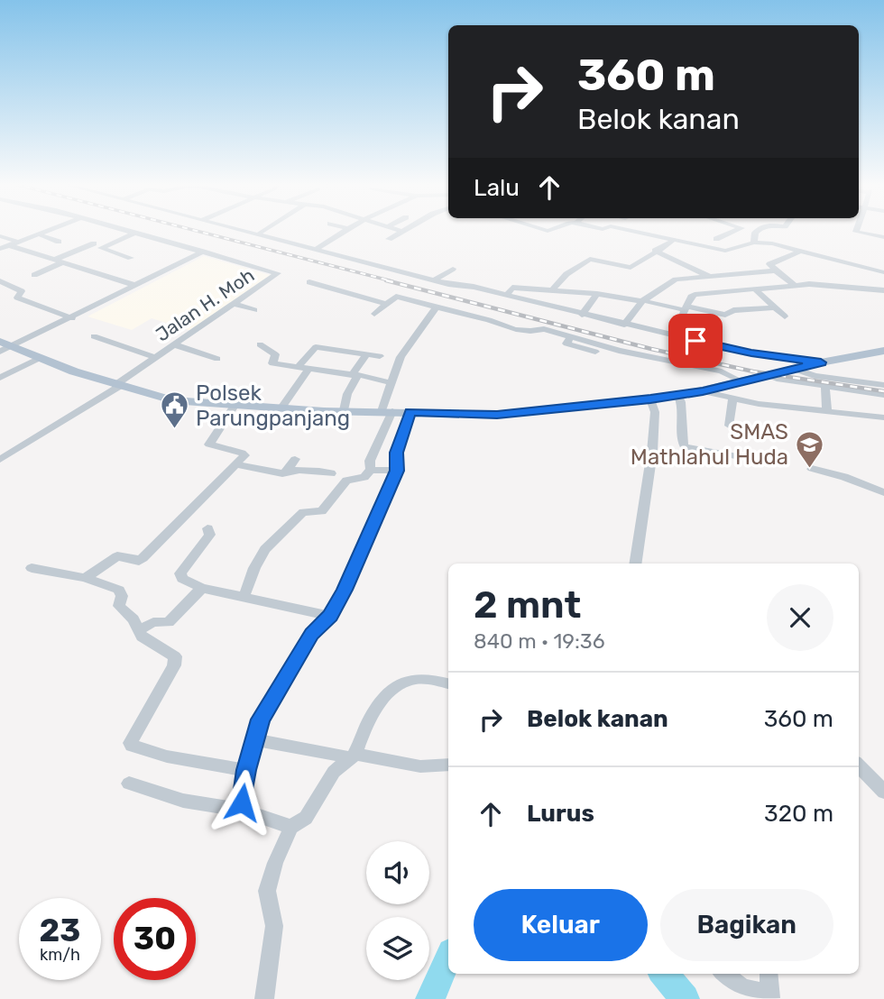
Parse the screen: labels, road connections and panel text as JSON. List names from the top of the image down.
{
  "streets": {
    "street": ["Jalan H. Moh"]
  },
  "places": {
    "public building": ["Polsek Parungpanjang"],
    "school or university": ["SMAS Mathlahul Huda"]
  },
  "page": {
    "turn": ["360 m", "Belok kanan"],
    "then": "Lalu",
    "heading": ["2 mnt", "840 m · 19:36"],
    "list": [
      {
        "name": "Belok kanan",
        "value": "360 m"
      },
      {
        "name": "Lurus",
        "value": "320 m"
      }
    ],
    "buttons": ["Keluar", "Bagikan"],
    "speed": "23 km/h",
    "limit": "30"
  }
}
